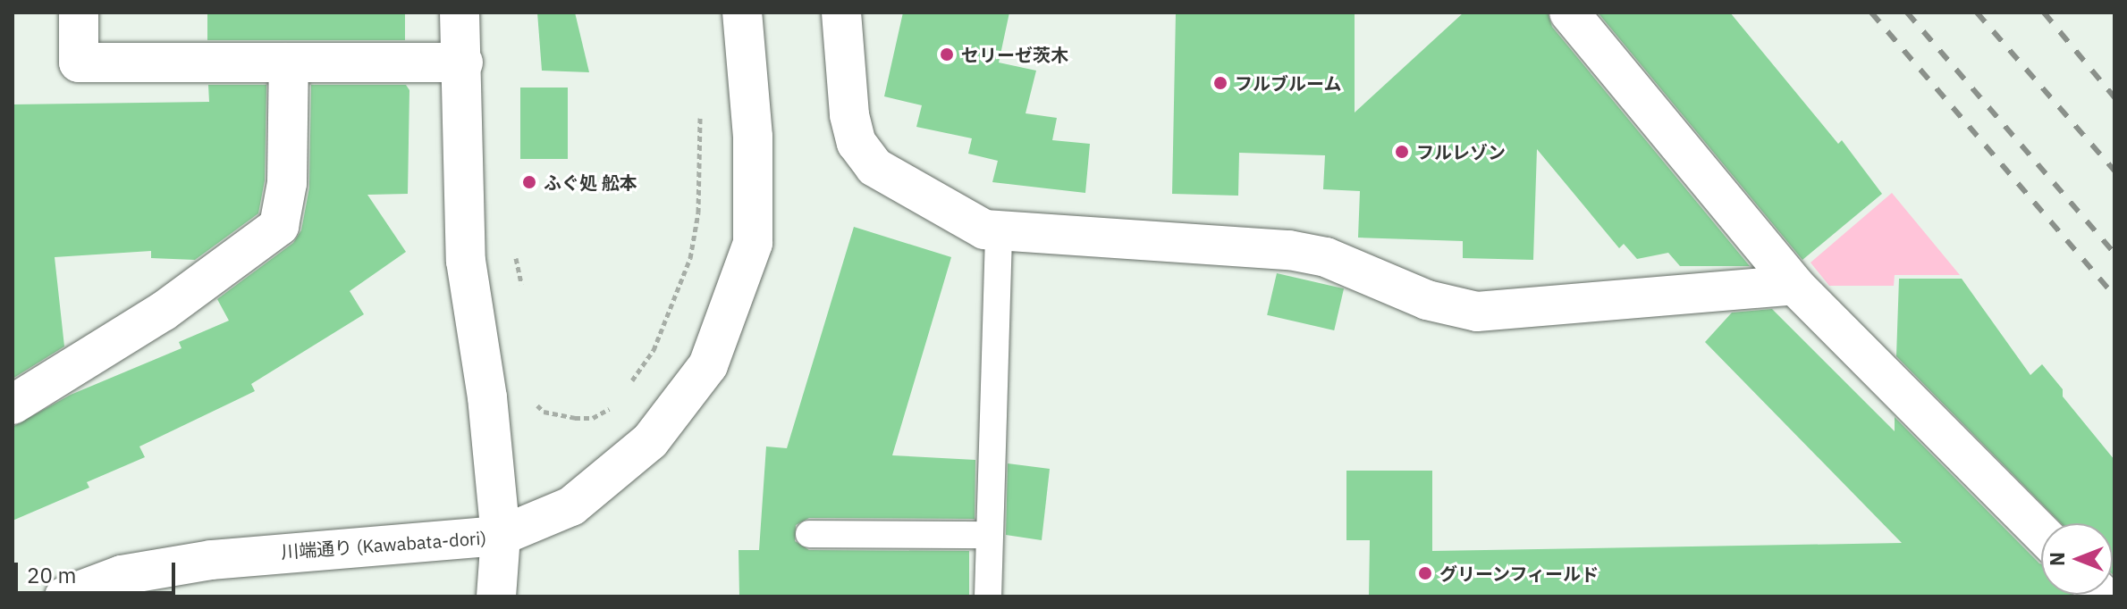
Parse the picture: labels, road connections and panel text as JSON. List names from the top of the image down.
{
  "streets": {
    "street": ["川端通り (Kawabata-dori)"]
  },
  "places": [
    "セリーゼ茨木",
    "フルブルーム",
    "フルレゾン",
    "ふぐ処 舩本",
    "グリーンフィールド"
  ],
  "scale_bar": "20 m",
  "north": "left"
}
